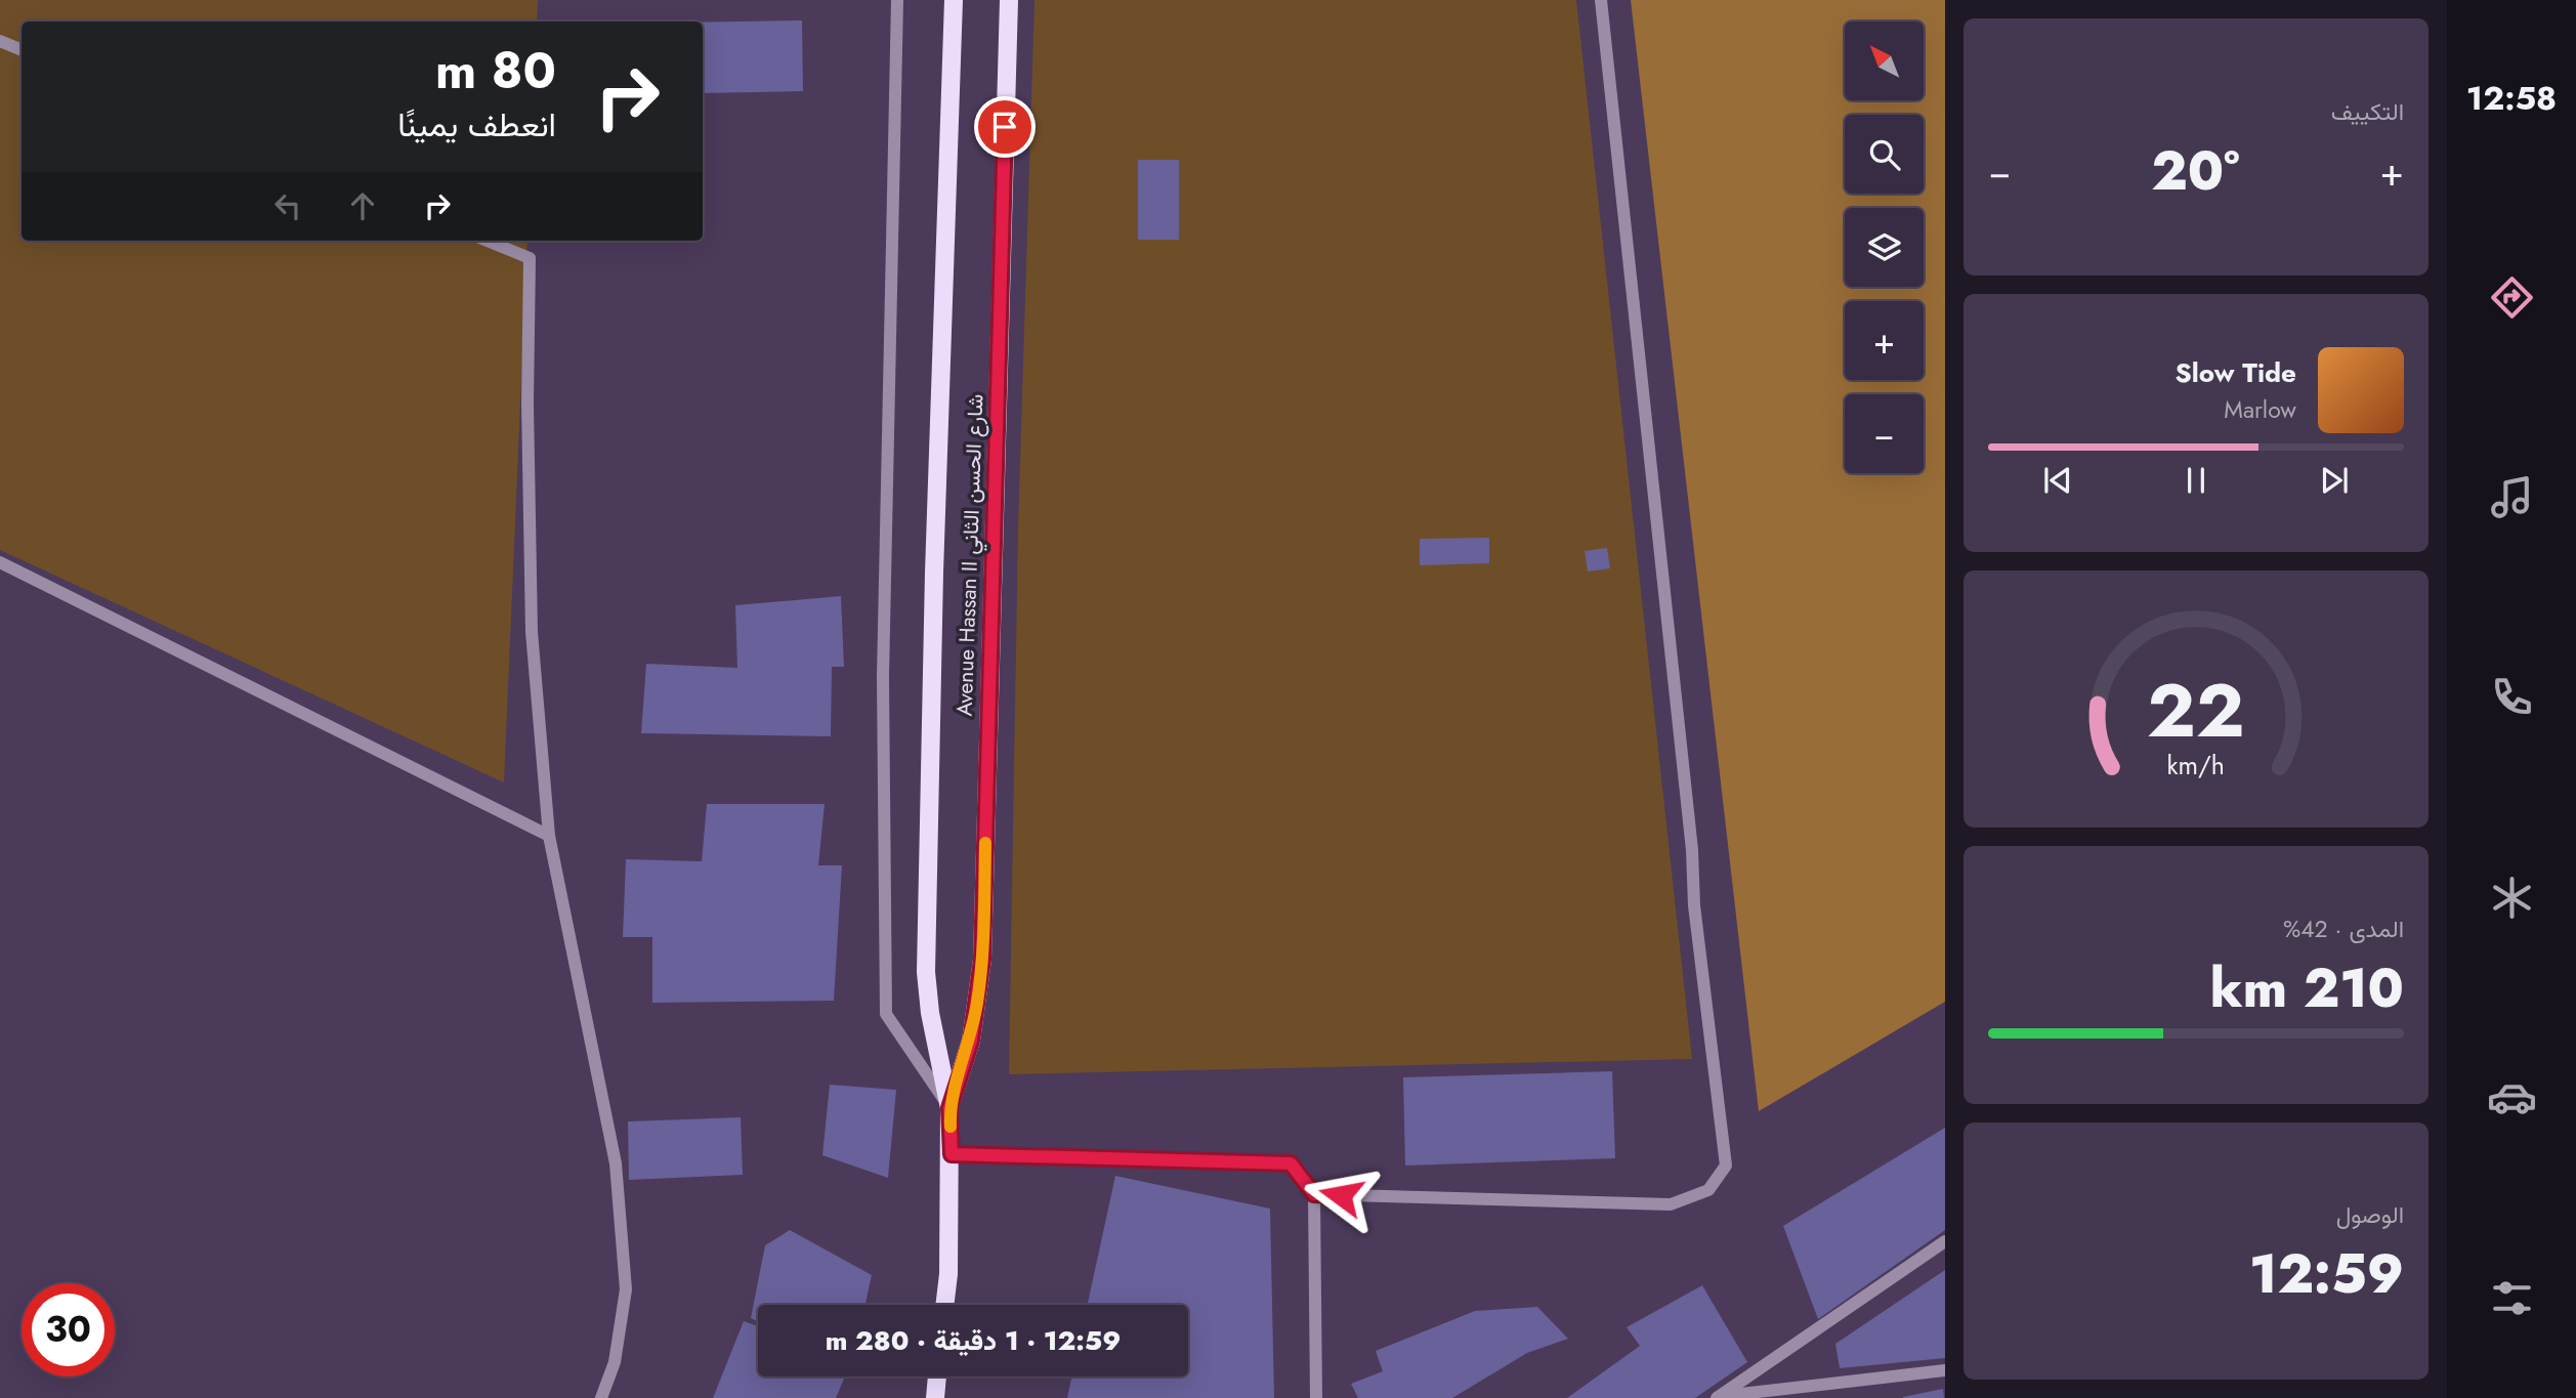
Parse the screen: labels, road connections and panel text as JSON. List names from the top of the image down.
{
  "streets": {
    "main road": ["Avenue Hassan II شارع الحسن الثاني"]
  },
  "north": "top left",
  "page": {
    "tabs": "12:58",
    "tile": [
      "التكييف",
      ["المدى · 42%", "210 km"],
      ["الوصول", "12:59"]
    ],
    "map_buttons": ["+", "−"],
    "turn": ["80 m", "انعطف يمينًا"],
    "heat": ["−", "20°", "+"],
    "song": ["Slow Tide", "Marlow"],
    "limit": "30",
    "trip": "12:59 · 1 دقيقة · 280 m",
    "gauge": ["22", "km/h"]
  }
}
